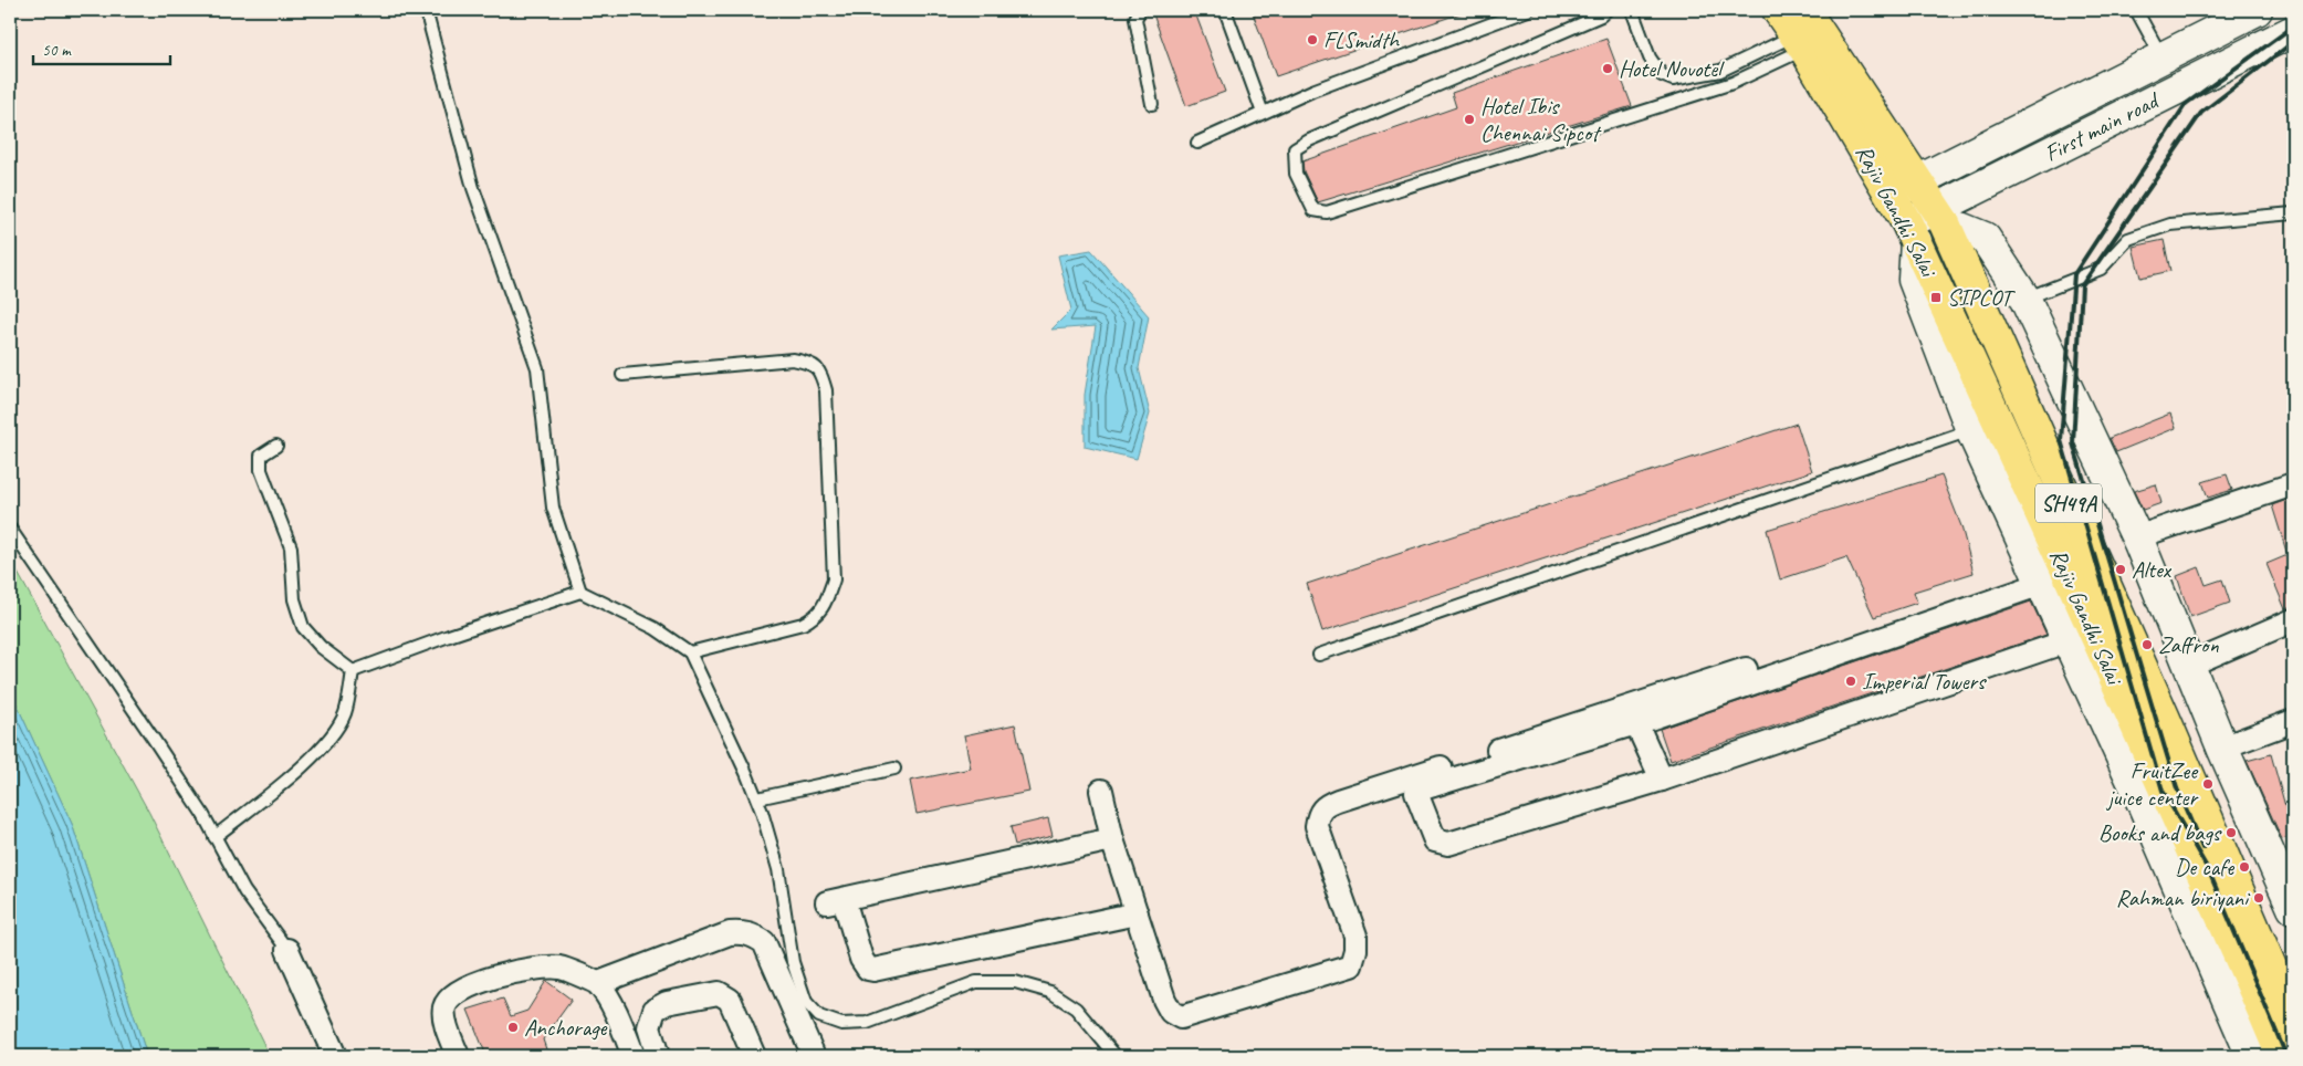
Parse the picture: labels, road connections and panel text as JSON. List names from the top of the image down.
{
  "streets": {
    "main road": ["Rajiv Gandhi Salai", "SH49A"],
    "street": ["First main road"]
  },
  "crossings": [
    ["First main road", "Rajiv Gandhi Salai"]
  ],
  "places": {
    "other": [
      "FLSmidth",
      "Hotel Novotel",
      "Hotel Ibis Chennai Sipcot",
      "Altex",
      "Zaffron",
      "Imperial Towers",
      "FruitZee juice center",
      "Books and bags",
      "De cafe",
      "Rahman biriyani",
      "Anchorage"
    ],
    "transit": ["SIPCOT"]
  },
  "scale_bar": "50 m"
}
